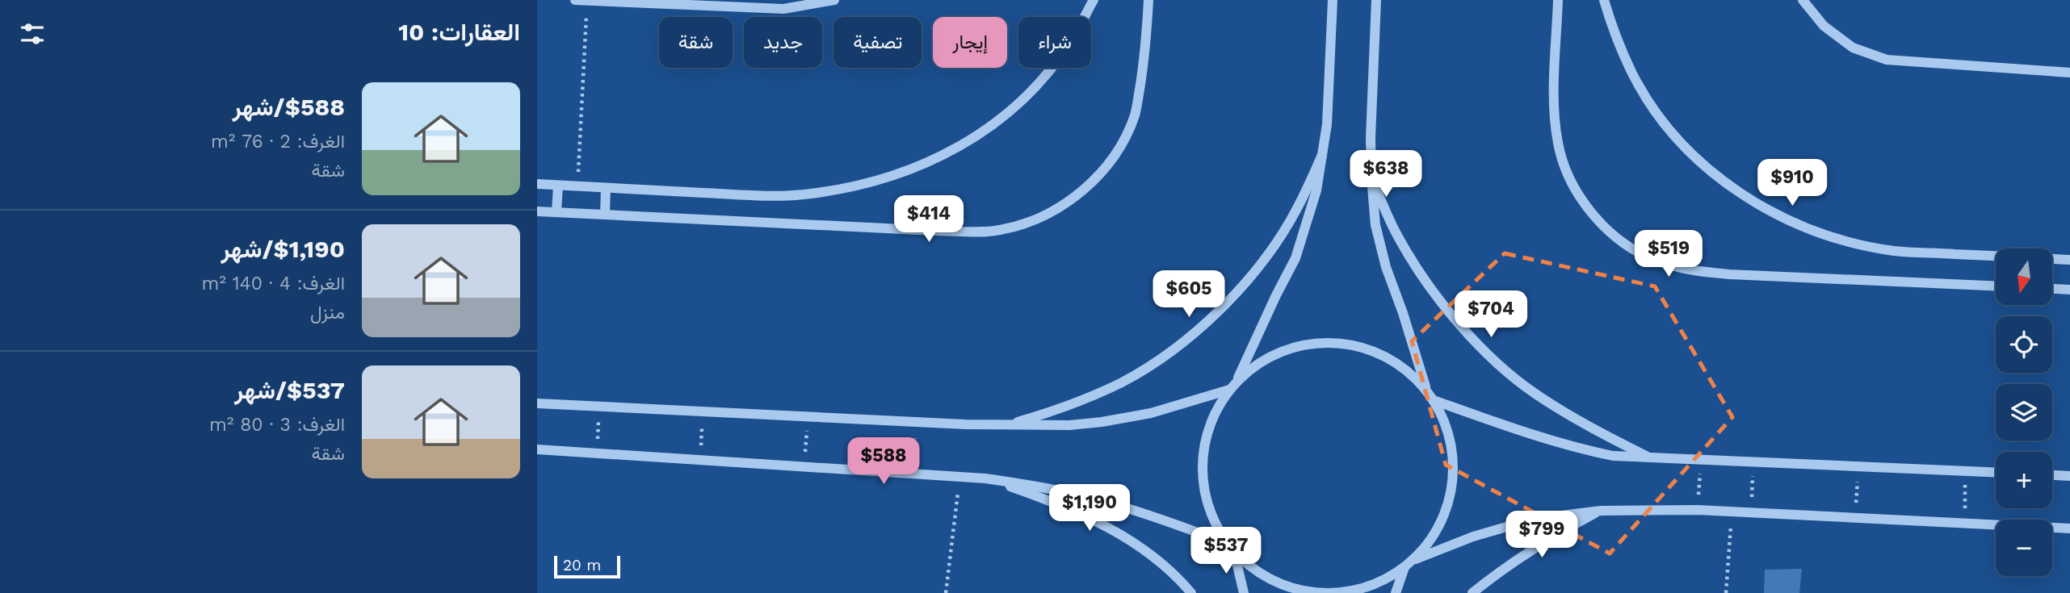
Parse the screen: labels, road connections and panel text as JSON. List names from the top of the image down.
{
  "scale_bar": "20 m",
  "north": "bottom",
  "page": {
    "heading": "العقارات: 10",
    "chip": [
      "شراء",
      "إيجار",
      "تصفية",
      "جديد",
      "شقة"
    ],
    "list": [
      {
        "name": "$588/شهر",
        "note": "الغرف: 2 · 76 m² · شقة"
      },
      {
        "name": "$1,190/شهر",
        "note": "الغرف: 4 · 140 m² · منزل"
      },
      {
        "name": "$537/شهر",
        "note": "الغرف: 3 · 80 m² · شقة"
      }
    ],
    "price": [
      "$638",
      "$910",
      "$414",
      "$519",
      "$605",
      "$704",
      "$588",
      "$1,190",
      "$799",
      "$537"
    ],
    "map_buttons": ["+", "−"],
    "scale": "20 m"
  }
}
